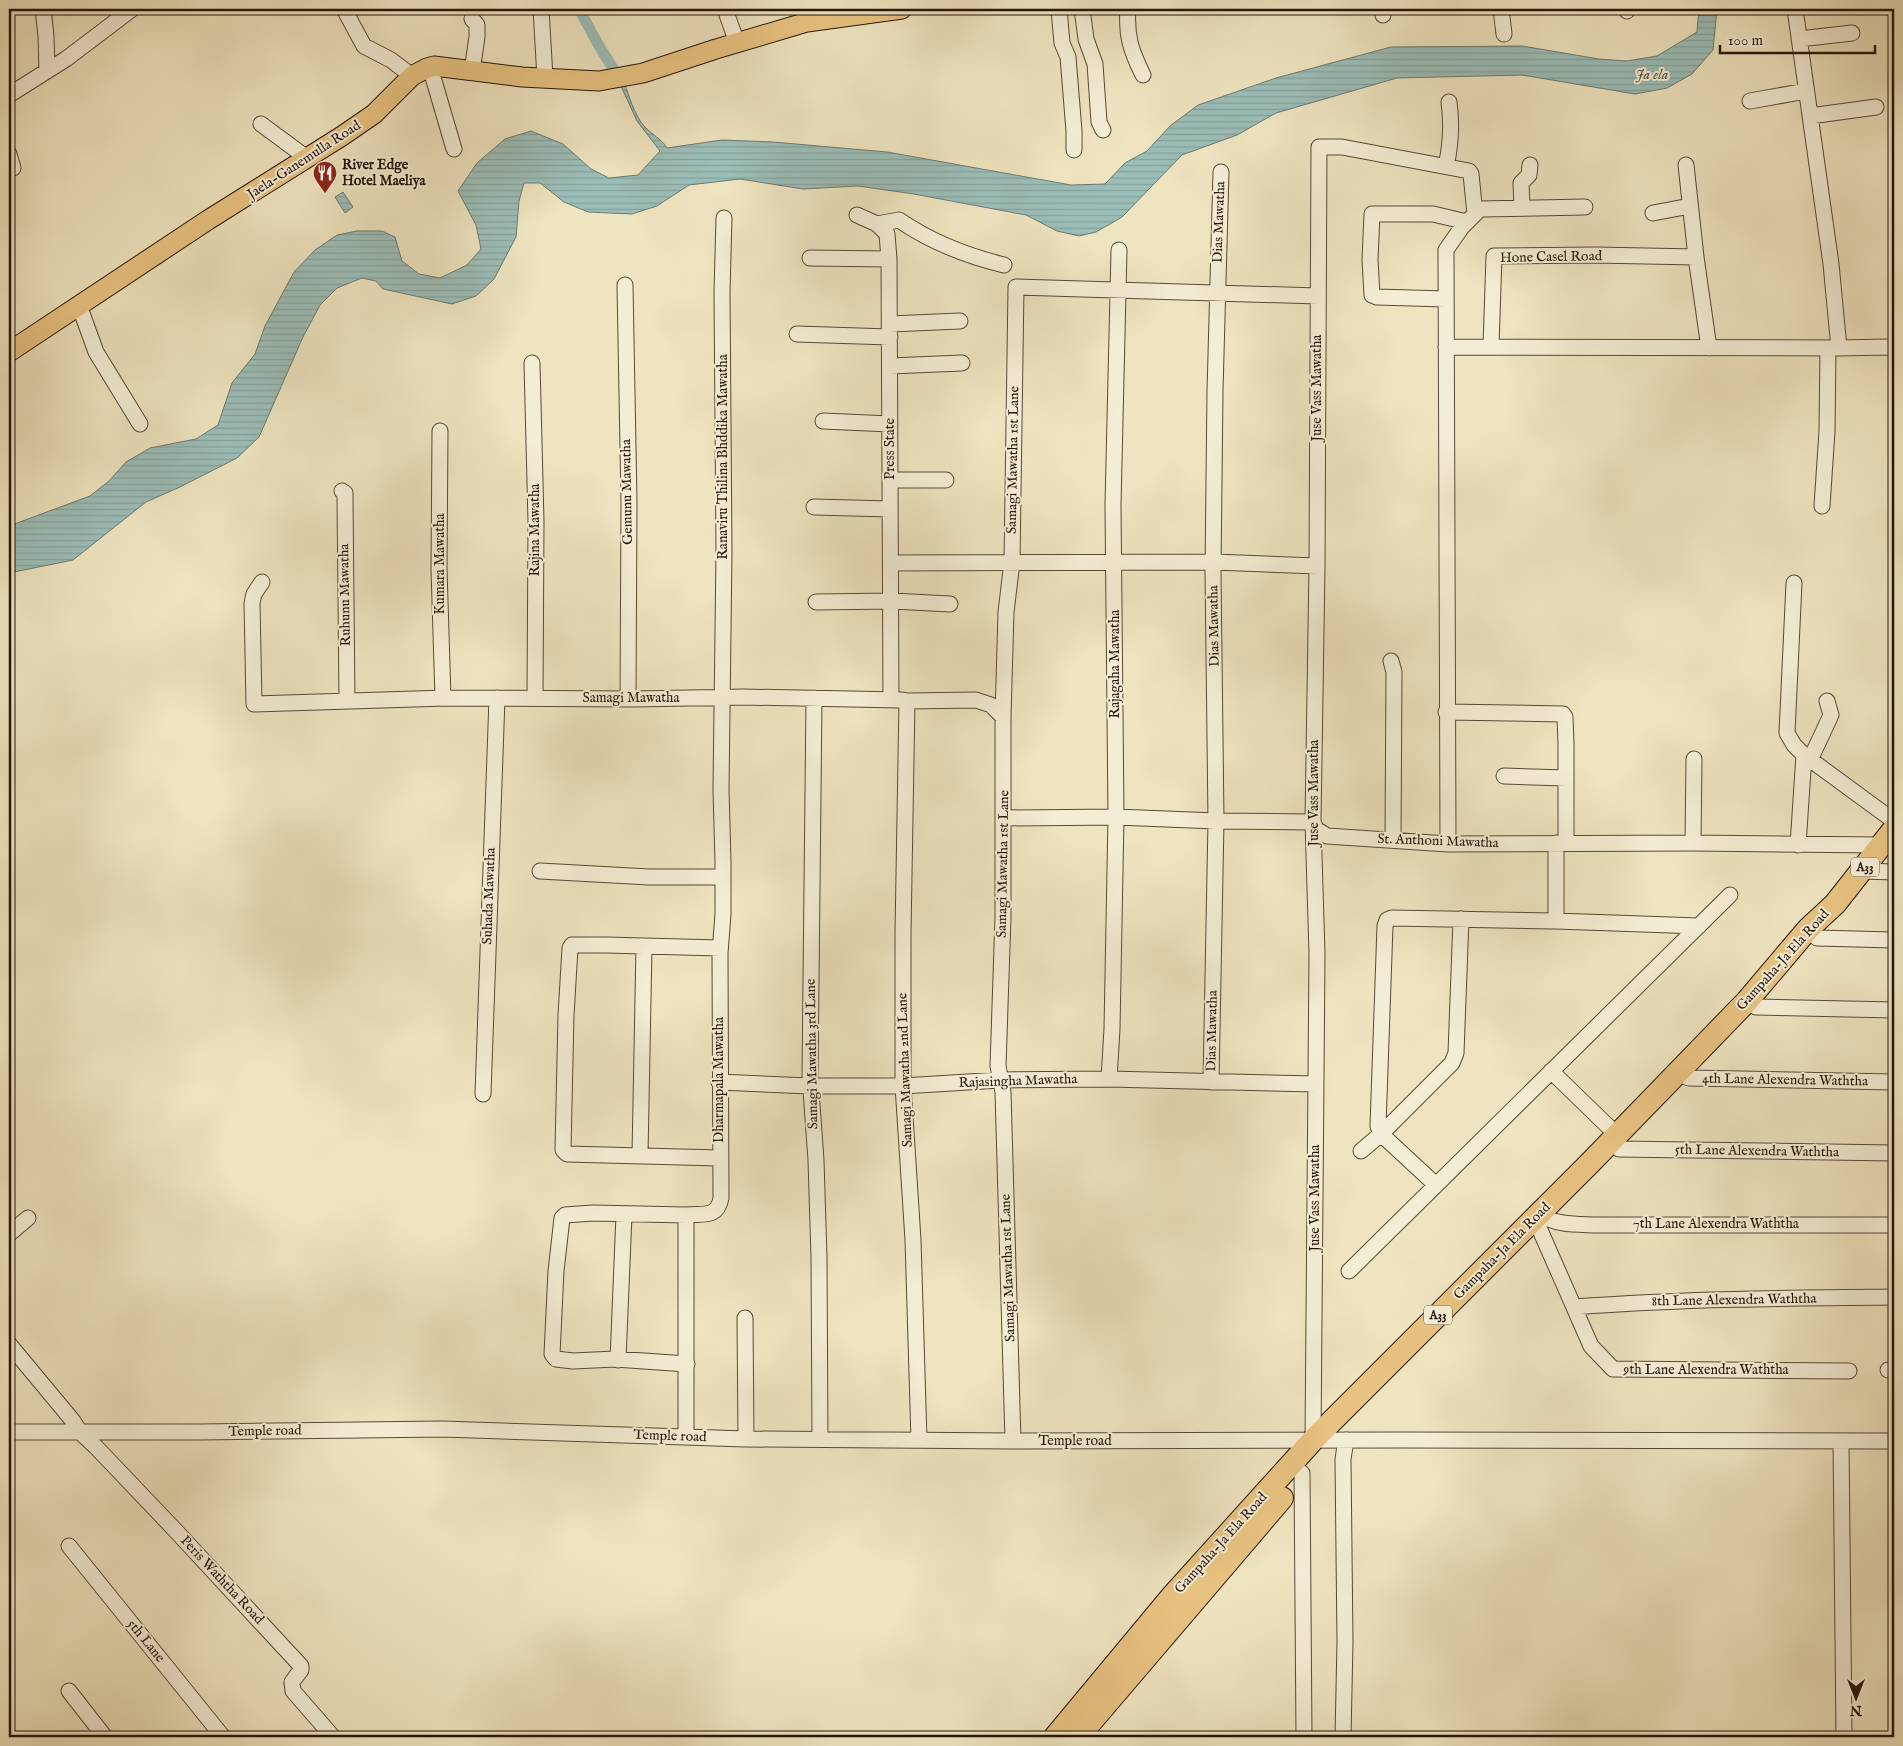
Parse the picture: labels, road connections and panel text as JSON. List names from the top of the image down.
{
  "streets": {
    "highway": ["A33", "Gampaha-Ja Ela Road"],
    "main road": ["Jaela-Ganemulla Road"],
    "street": [
      "Dias Mawatha",
      "Hone Casel Road",
      "Juse Vass Mawatha",
      "Press State",
      "Ranaviru Thilina Bhddika Mawatha",
      "Samagi Mawatha 1st Lane",
      "Gemunu Mawatha",
      "Rajina Mawatha",
      "Kumara Mawatha",
      "Ruhunu Mawatha",
      "Rajagaha Mawatha",
      "Samagi Mawatha",
      "St. Anthoni Mawatha",
      "Suhada Mawatha",
      "Samagi Mawatha 3rd Lane",
      "Samagi Mawatha 2nd Lane",
      "Dharmapala Mawatha",
      "4th Lane Alexendra Waththa",
      "Rajasingha Mawatha",
      "5th Lane Alexendra Waththa",
      "7th Lane Alexendra Waththa",
      "8th Lane Alexendra Waththa",
      "9th Lane Alexendra Waththa",
      "Temple road",
      "Peris Waththa Road",
      "5th Lane"
    ]
  },
  "crossings": [
    ["Dias Mawatha", "Rajasingha Mawatha"],
    ["Juse Vass Mawatha", "St. Anthoni Mawatha"],
    ["Juse Vass Mawatha", "Gampaha-Ja Ela Road"],
    ["Juse Vass Mawatha", "Rajasingha Mawatha"],
    ["Juse Vass Mawatha", "Temple road"],
    ["Press State", "Samagi Mawatha"],
    ["Ranaviru Thilina Bhddika Mawatha", "Samagi Mawatha"],
    ["Ranaviru Thilina Bhddika Mawatha", "Dharmapala Mawatha"],
    ["Samagi Mawatha 1st Lane", "Rajagaha Mawatha"],
    ["Samagi Mawatha 1st Lane", "Samagi Mawatha"],
    ["Samagi Mawatha 1st Lane", "Rajasingha Mawatha"],
    ["Samagi Mawatha 1st Lane", "Temple road"],
    ["Gemunu Mawatha", "Samagi Mawatha"],
    ["Rajina Mawatha", "Samagi Mawatha"],
    ["Kumara Mawatha", "Samagi Mawatha"],
    ["Ruhunu Mawatha", "Samagi Mawatha"],
    ["Rajagaha Mawatha", "Rajasingha Mawatha"],
    ["Samagi Mawatha", "Suhada Mawatha"],
    ["Samagi Mawatha", "Samagi Mawatha 3rd Lane"],
    ["Samagi Mawatha", "Samagi Mawatha 2nd Lane"],
    ["Samagi Mawatha", "Dharmapala Mawatha"],
    ["St. Anthoni Mawatha", "Gampaha-Ja Ela Road"],
    ["Gampaha-Ja Ela Road", "4th Lane Alexendra Waththa"],
    ["Gampaha-Ja Ela Road", "5th Lane Alexendra Waththa"],
    ["Gampaha-Ja Ela Road", "7th Lane Alexendra Waththa"],
    ["Gampaha-Ja Ela Road", "9th Lane Alexendra Waththa"],
    ["Gampaha-Ja Ela Road", "Temple road"],
    ["Samagi Mawatha 3rd Lane", "Rajasingha Mawatha"],
    ["Samagi Mawatha 3rd Lane", "Temple road"],
    ["Samagi Mawatha 2nd Lane", "Rajasingha Mawatha"],
    ["Samagi Mawatha 2nd Lane", "Temple road"],
    ["Dharmapala Mawatha", "Rajasingha Mawatha"],
    ["7th Lane Alexendra Waththa", "9th Lane Alexendra Waththa"],
    ["8th Lane Alexendra Waththa", "9th Lane Alexendra Waththa"],
    ["Temple road", "Peris Waththa Road"]
  ],
  "water": ["Ja ela"],
  "places": {
    "restaurant": ["River Edge Hotel Maeliya"]
  },
  "scale_bar": "100 m",
  "north": "bottom"
}
